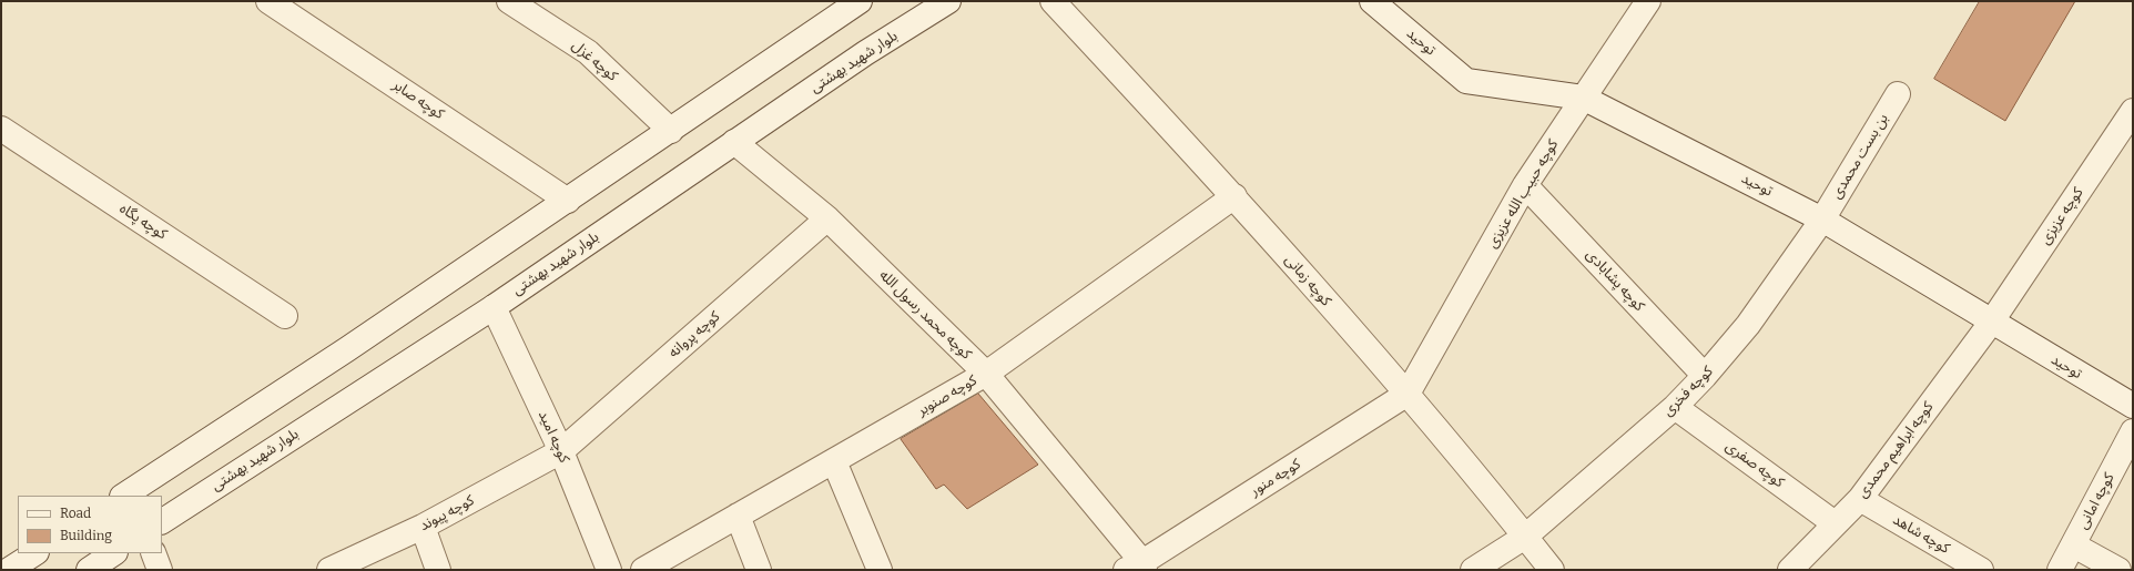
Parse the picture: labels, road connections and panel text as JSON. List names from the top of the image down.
{
  "streets": {
    "street": [
      "توحید",
      "کوچه غزل",
      "بلوار شهید بهشتی",
      "کوچه صابر",
      "بن بست محمدی",
      "کوچه حبیب الله عزیزی",
      "کوچه عزیزی",
      "کوچه پگاه",
      "کوچه زمانی",
      "کوچه پشابادی",
      "کوچه محمد رسول الله",
      "کوچه پروانه",
      "کوچه فخری",
      "کوچه صنوبر",
      "کوچه امید",
      "کوچه ابراهیم محمدی",
      "کوچه صفری",
      "کوچه منور",
      "کوچه امانی",
      "کوچه پیوند",
      "کوچه شاهد"
    ]
  },
  "crossings": [
    ["توحید", "بن بست محمدی"],
    ["توحید", "کوچه حبیب الله عزیزی"],
    ["توحید", "کوچه عزیزی"],
    ["توحید", "کوچه فخری"],
    ["توحید", "کوچه ابراهیم محمدی"],
    ["بلوار شهید بهشتی", "کوچه محمد رسول الله"],
    ["بلوار شهید بهشتی", "کوچه امید"],
    ["بن بست محمدی", "کوچه فخری"],
    ["کوچه حبیب الله عزیزی", "کوچه زمانی"],
    ["کوچه حبیب الله عزیزی", "کوچه پشابادی"],
    ["کوچه حبیب الله عزیزی", "کوچه منور"],
    ["کوچه عزیزی", "کوچه ابراهیم محمدی"],
    ["کوچه زمانی", "کوچه فخری"],
    ["کوچه زمانی", "کوچه صنوبر"],
    ["کوچه زمانی", "کوچه منور"],
    ["کوچه پشابادی", "کوچه فخری"],
    ["کوچه محمد رسول الله", "کوچه پروانه"],
    ["کوچه محمد رسول الله", "کوچه صنوبر"],
    ["کوچه محمد رسول الله", "کوچه منور"],
    ["کوچه پروانه", "کوچه امید"],
    ["کوچه پروانه", "کوچه پیوند"],
    ["کوچه فخری", "کوچه صفری"],
    ["کوچه امید", "کوچه پیوند"],
    ["کوچه ابراهیم محمدی", "کوچه صفری"],
    ["کوچه ابراهیم محمدی", "کوچه شاهد"]
  ],
  "legend": ["Road", "Building"]
}
